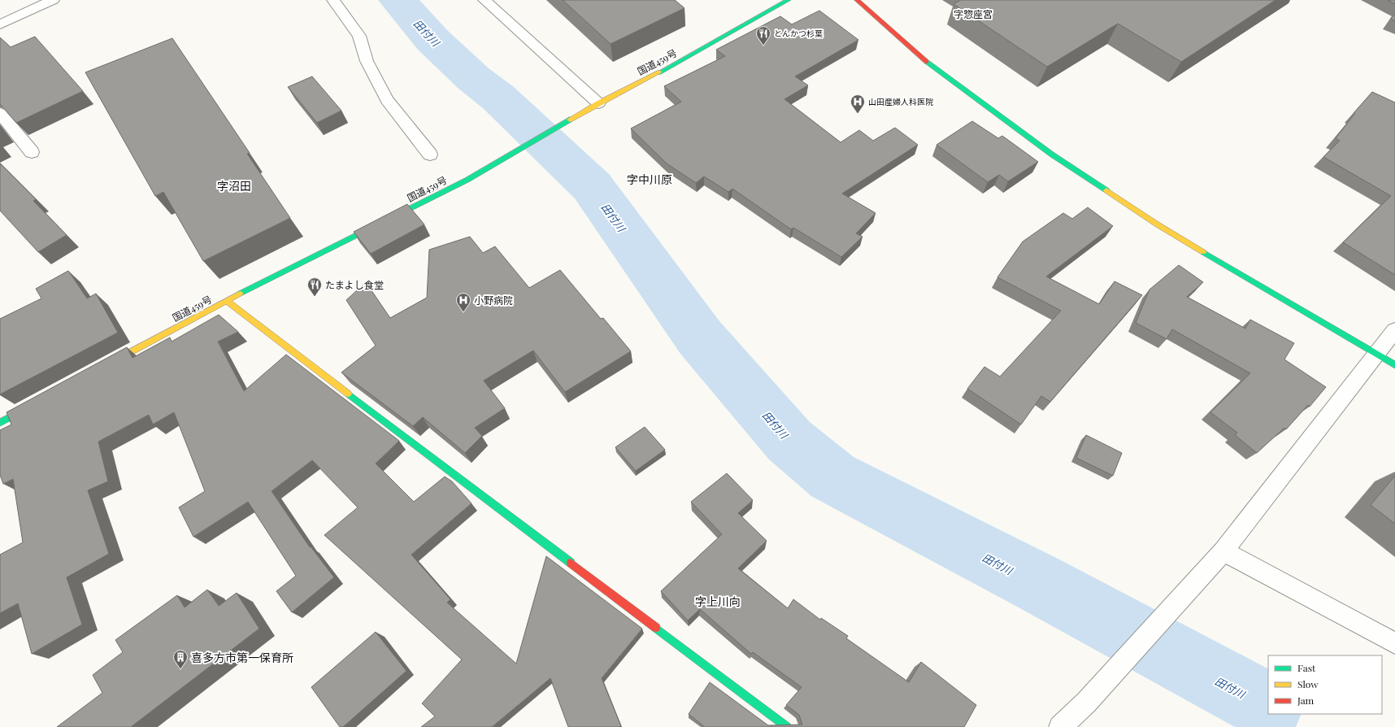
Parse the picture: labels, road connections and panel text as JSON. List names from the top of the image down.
{
  "streets": {
    "main road": ["国道459号"]
  },
  "districts": [
    "字惣座宮",
    "字中川原",
    "字沼田",
    "字上川向"
  ],
  "water": ["田付川"],
  "places": {
    "restaurant": ["とんかつ杉葉", "たまよし食堂"],
    "hospital": ["山田産婦人科医院", "小野病院"],
    "building": ["喜多方市第一保育所"]
  },
  "legend": ["Fast", "Slow", "Jam"]
}
